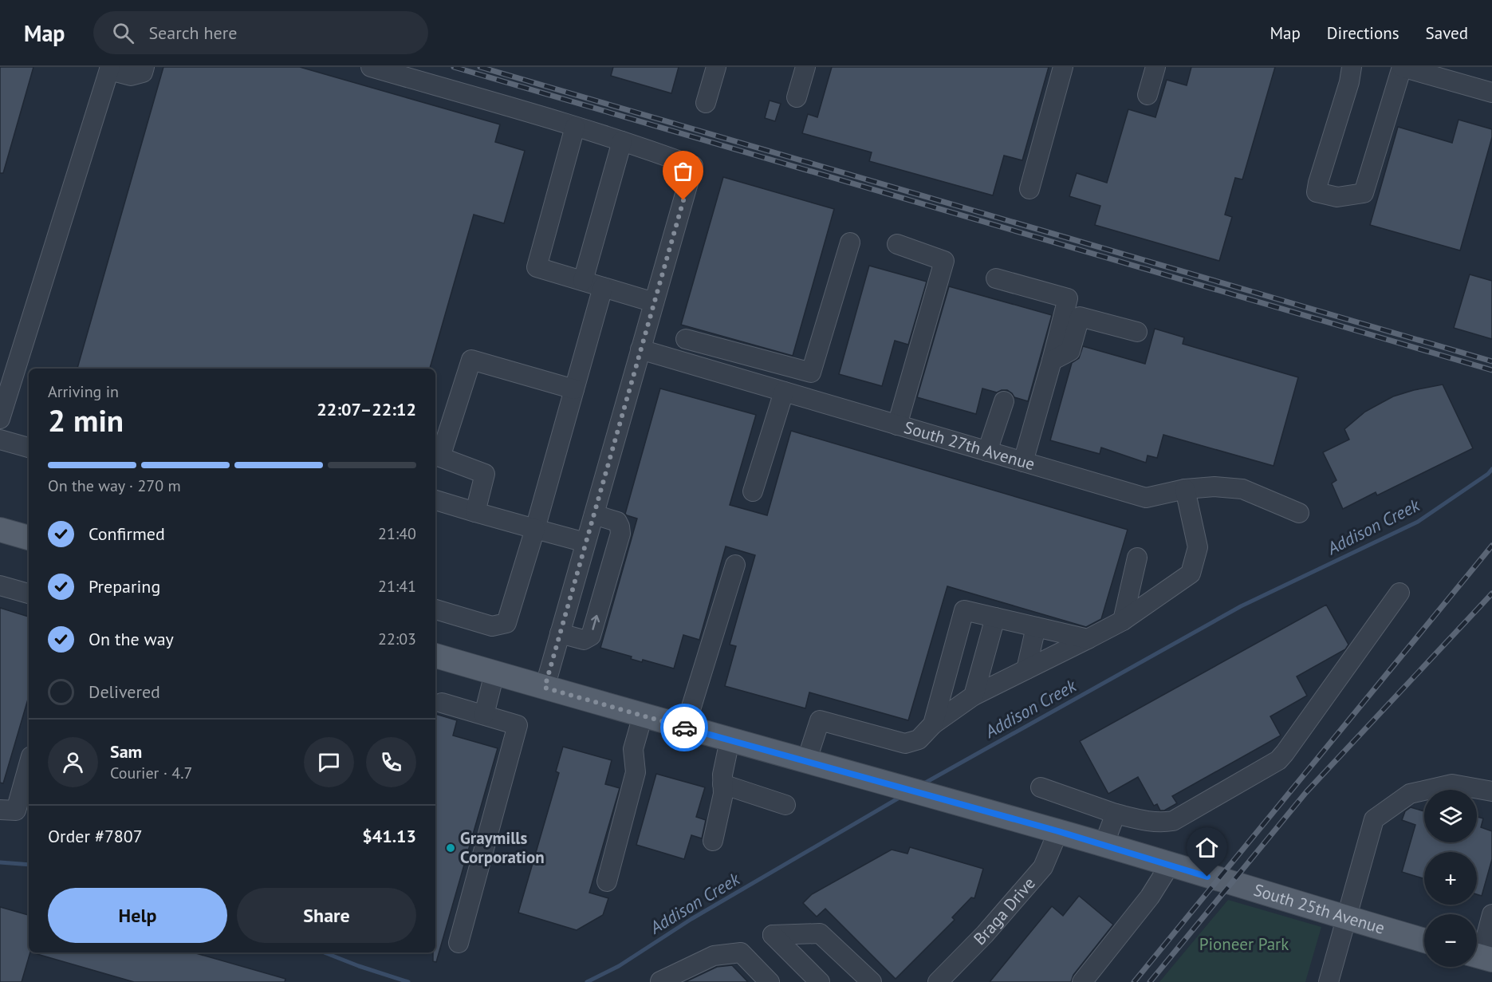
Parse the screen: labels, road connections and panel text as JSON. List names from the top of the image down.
{
  "streets": {
    "main road": ["South 25th Avenue"],
    "street": ["South 27th Avenue", "Braga Drive"]
  },
  "crossings": [
    ["South 25th Avenue", "Braga Drive"]
  ],
  "water": ["Addison Creek"],
  "parks": ["Pioneer Park"],
  "places": ["Graymills Corporation"],
  "page": {
    "header": "Map",
    "search": "Search here",
    "nav": ["Map", "Directions", "Saved"],
    "heading": ["2 min", "Arriving in", "22:07–22:12"],
    "panel": [
      "Sam",
      "Courier · 4.7",
      "Order #7807",
      "$41.13"
    ],
    "bar": "On the way · 270 m",
    "list": [
      ["Confirmed", "21:40"],
      ["Preparing", "21:41"],
      ["On the way", "22:03"],
      "Delivered"
    ],
    "map_buttons": ["+", "−"],
    "buttons": ["Help", "Share"]
  }
}
